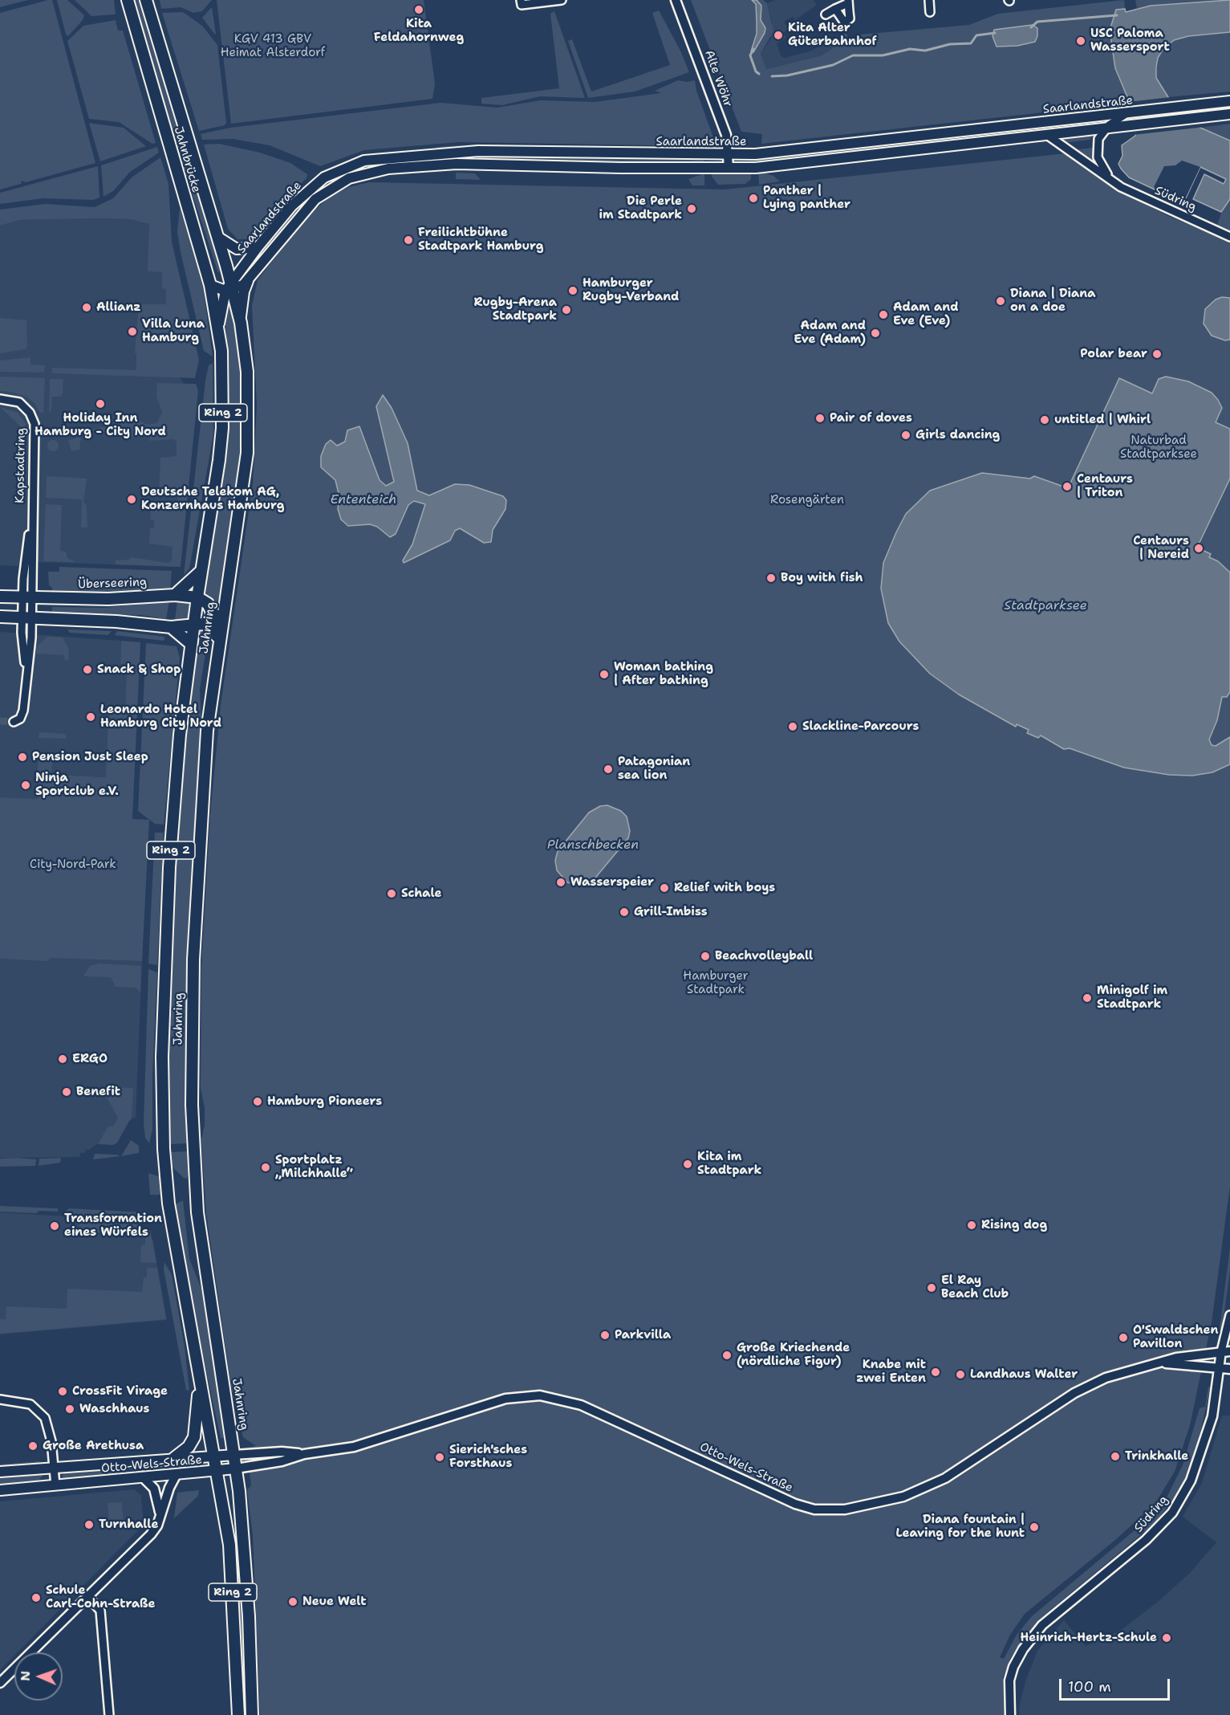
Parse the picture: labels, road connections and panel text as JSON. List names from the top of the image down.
{
  "streets": {
    "main road": [
      "Saarlandstraße",
      "Jahnbrücke",
      "Ring 2",
      "Überseering",
      "Jahnring",
      "Otto-Wels-Straße"
    ],
    "street": ["Alte Wöhr", "Südring", "Kapstadtring"]
  },
  "crossings": [
    ["Alte Wöhr", "Saarlandstraße"],
    ["Saarlandstraße", "Jahnbrücke"],
    ["Saarlandstraße", "Südring"],
    ["Saarlandstraße", "Jahnring"],
    ["Jahnbrücke", "Jahnring"],
    ["Südring", "Otto-Wels-Straße"],
    ["Kapstadtring", "Überseering"],
    ["Überseering", "Jahnring"],
    ["Jahnring", "Otto-Wels-Straße"]
  ],
  "water": ["Ententeich", "Stadtparksee", "Planschbecken"],
  "parks": [
    "KGV 413 GBV Heimat Alsterdorf",
    "Naturbad Stadtparksee",
    "Rosengärten",
    "City-Nord-Park",
    "Hamburger Stadtpark"
  ],
  "places": [
    "Kita Feldahornweg",
    "Kita Alter Güterbahnhof",
    "USC Paloma Wassersport",
    "Panther | Lying panther",
    "Die Perle im Stadtpark",
    "Freilichtbühne Stadtpark Hamburg",
    "Hamburger Rugby-Verband",
    "Diana | Diana on a doe",
    "Allianz",
    "Rugby-Arena Stadtpark",
    "Adam and Eve (Eve)",
    "Villa Luna Hamburg",
    "Adam and Eve (Adam)",
    "Polar bear",
    "Holiday Inn Hamburg - City Nord",
    "Pair of doves",
    "untitled | Whirl",
    "Girls dancing",
    "Centaurs | Triton",
    "Deutsche Telekom AG, Konzernhaus Hamburg",
    "Centaurs | Nereid",
    "Boy with fish",
    "Snack & Shop",
    "Woman bathing | After bathing",
    "Leonardo Hotel Hamburg City Nord",
    "Slackline-Parcours",
    "Pension Just Sleep",
    "Patagonian sea lion",
    "Ninja Sportclub e.V.",
    "Wasserspeier",
    "Relief with boys",
    "Schale",
    "Grill-Imbiss",
    "Beachvolleyball",
    "Minigolf im Stadtpark",
    "ERGO",
    "Benefit",
    "Hamburg Pioneers",
    "Kita im Stadtpark",
    "Sportplatz „Milchhalle“",
    "Rising dog",
    "Transformation eines Würfels",
    "El Ray Beach Club",
    "Parkvilla",
    "O'Swaldschen Pavillon",
    "Große Kriechende (nördliche Figur)",
    "Knabe mit zwei Enten",
    "Landhaus Walter",
    "CrossFit Virage",
    "Waschhaus",
    "Große Arethusa",
    "Trinkhalle",
    "Sierich'sches Forsthaus",
    "Turnhalle",
    "Diana fountain | Leaving for the hunt",
    "Schule Carl-Cohn-Straße",
    "Neue Welt",
    "Heinrich-Hertz-Schule"
  ],
  "scale_bar": "100 m",
  "north": "left"
}
